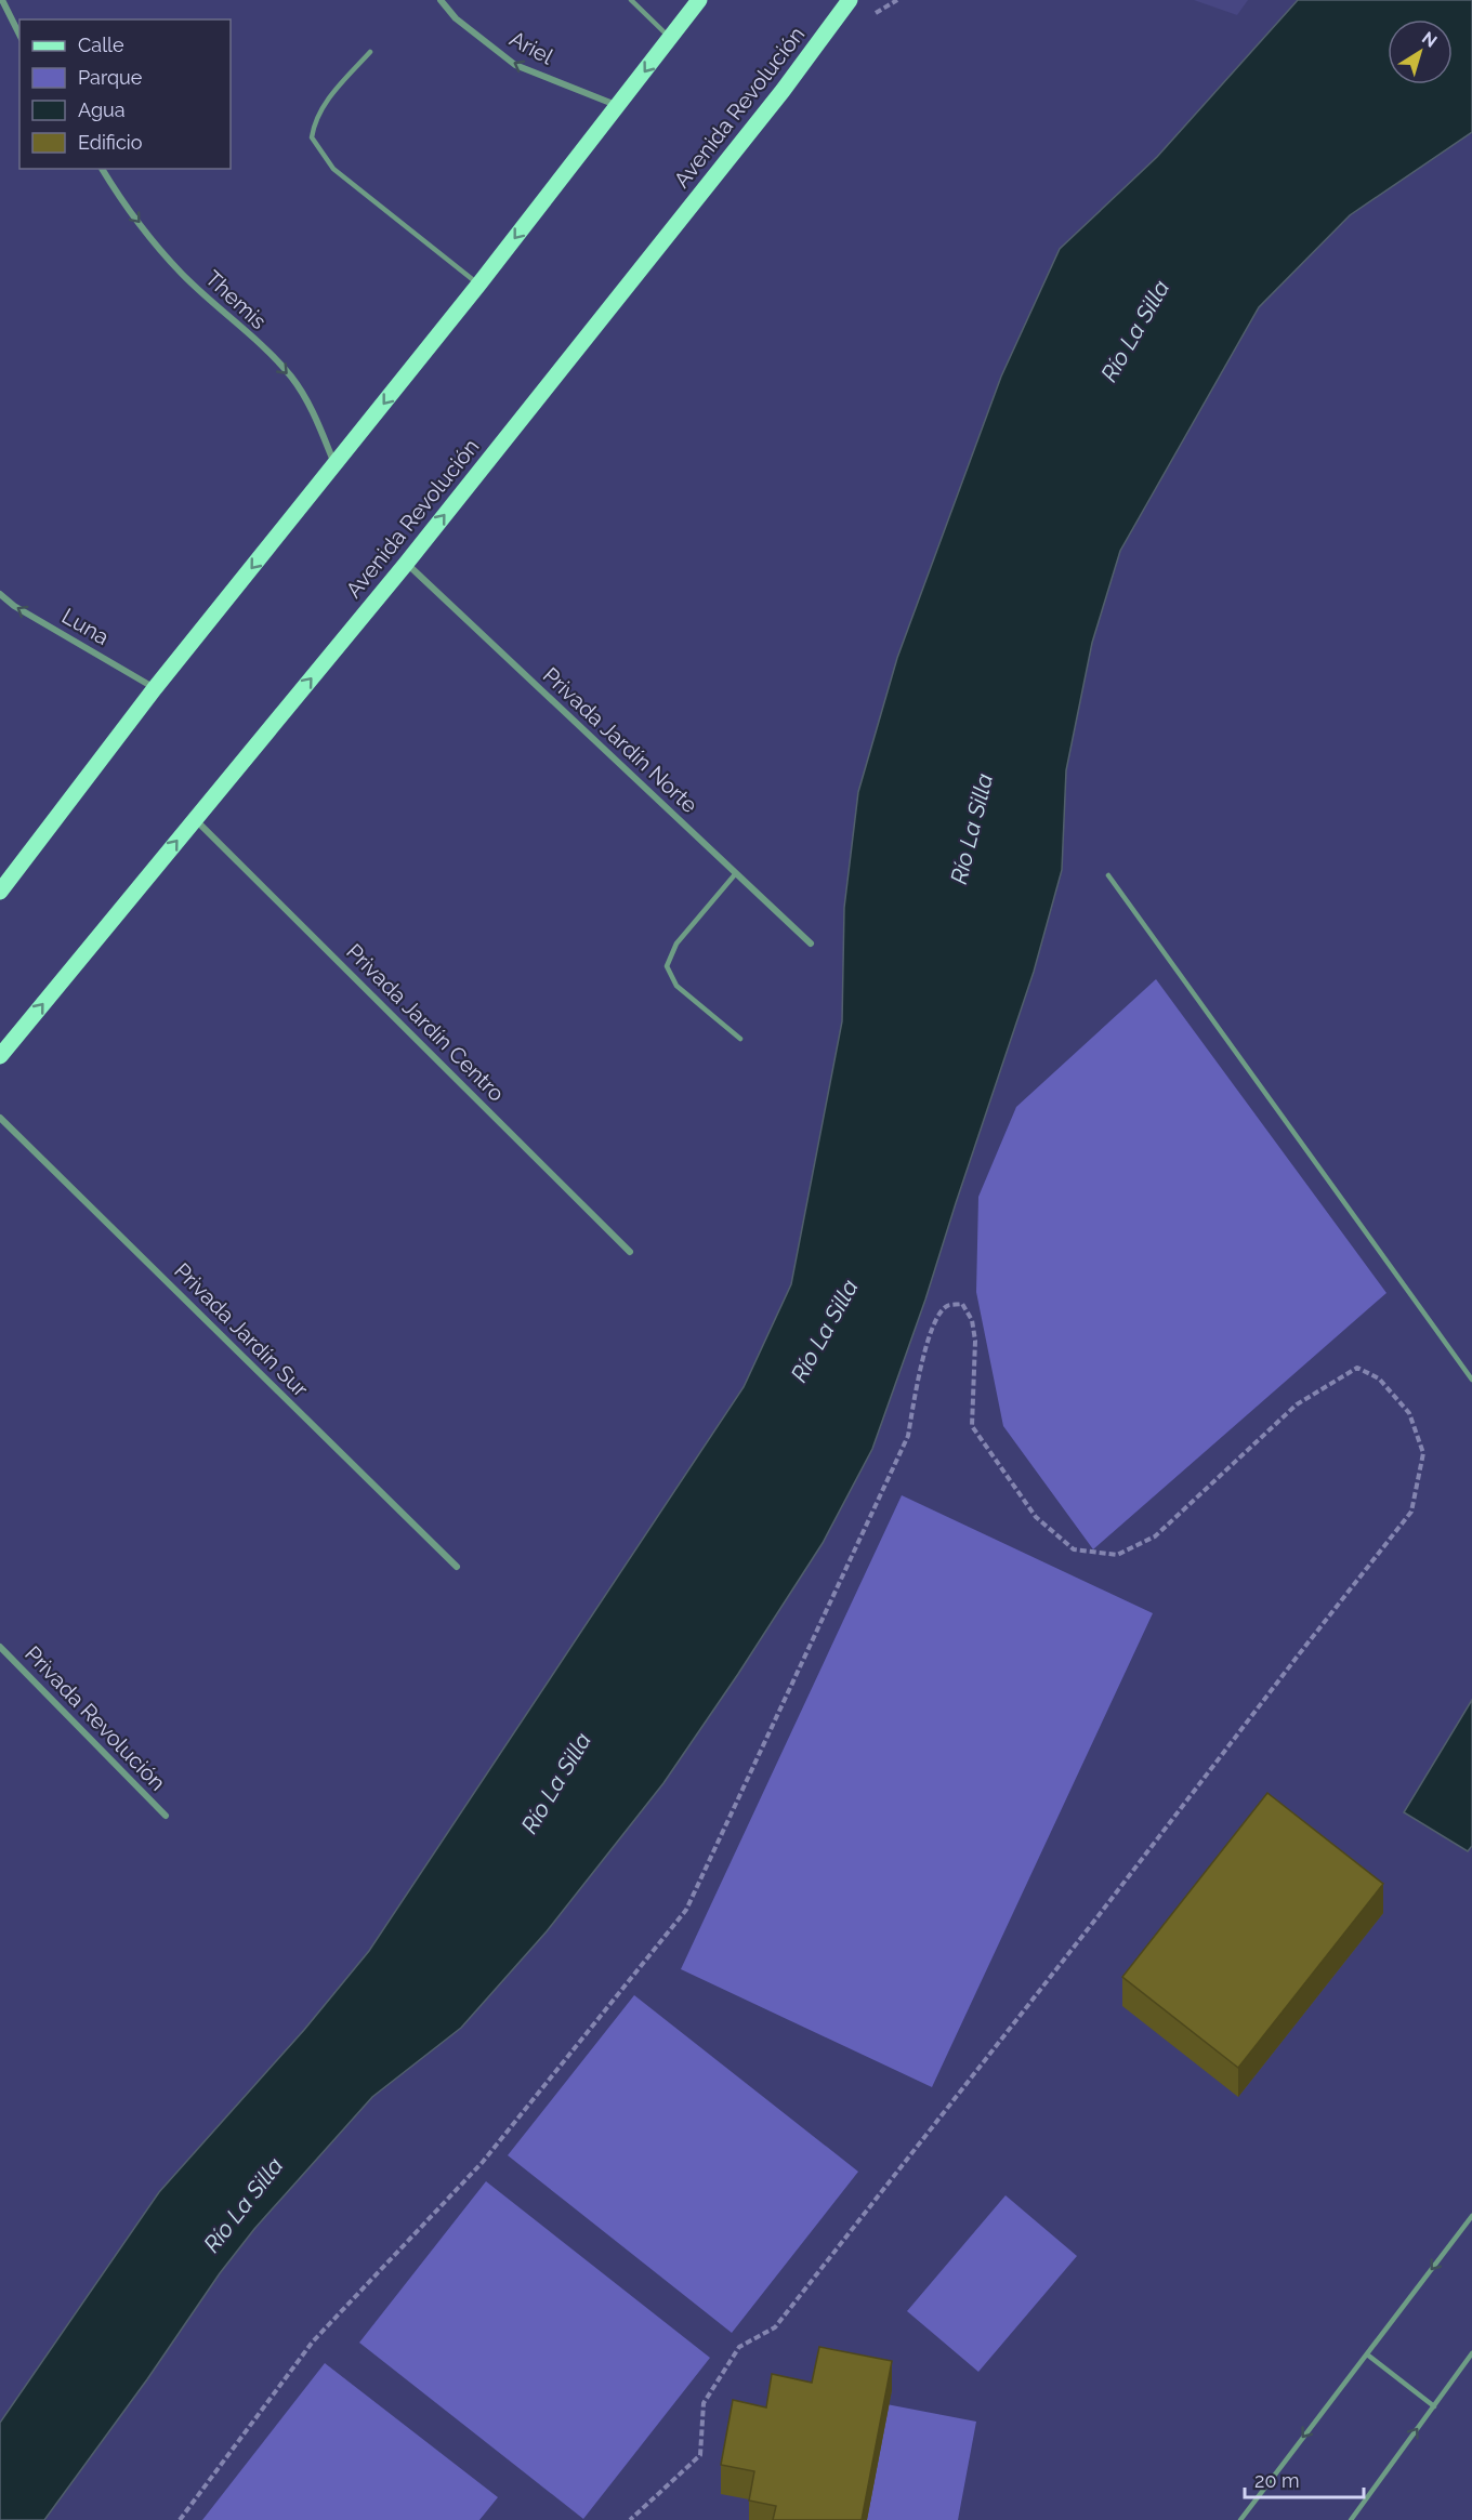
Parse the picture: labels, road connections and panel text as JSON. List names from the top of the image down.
{
  "streets": {
    "main road": ["Avenida Revolución"],
    "street": [
      "Ariel",
      "Themis",
      "Luna",
      "Privada Jardín Norte",
      "Privada Jardín Centro",
      "Privada Jardín Sur",
      "Privada Revolución"
    ]
  },
  "crossings": [
    ["Avenida Revolución", "Privada Jardín Norte"],
    ["Avenida Revolución", "Privada Jardín Centro"]
  ],
  "one_way": ["Ariel", "Themis", "Luna"],
  "water": ["Río La Silla"],
  "legend": [
    "Calle",
    "Parque",
    "Agua",
    "Edificio"
  ],
  "scale_bar": "20 m",
  "north": "top right"
}
